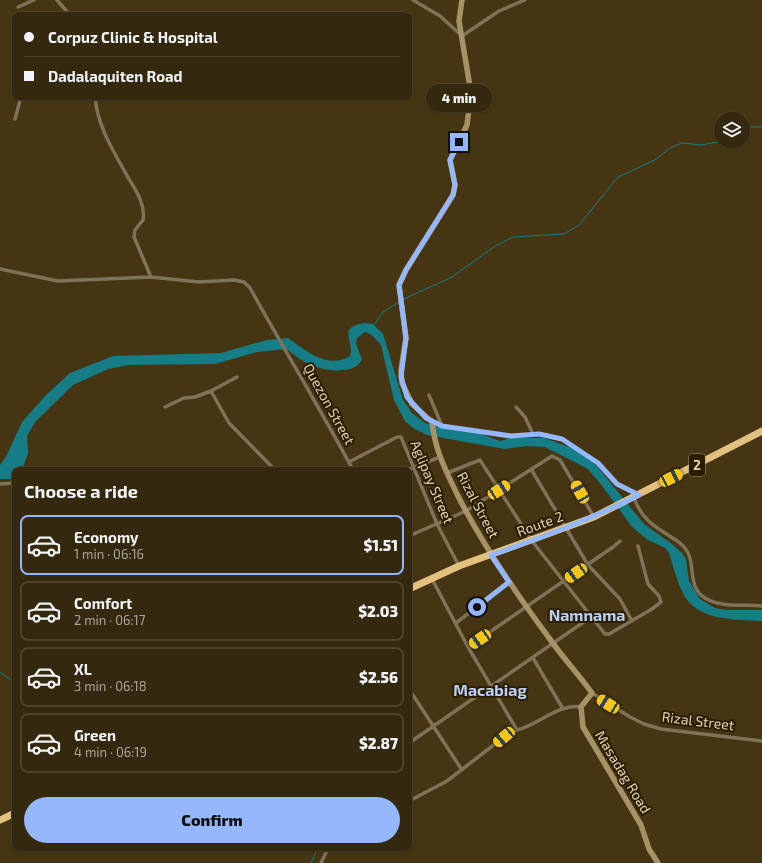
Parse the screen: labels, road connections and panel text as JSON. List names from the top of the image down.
{
  "streets": {
    "highway": ["2", "Route 2"],
    "street": [
      "Quezon Street",
      "Aglipay Street",
      "Rizal Street",
      "Masadag Road"
    ]
  },
  "crossings": [
    ["Quezon Street", "Aglipay Street"],
    ["Aglipay Street", "Route 2"],
    ["Rizal Street", "Route 2"]
  ],
  "districts": ["Namnama", "Macabiag"],
  "page": {
    "banner": ["Corpuz Clinic & Hospital", "Dadalaquiten Road"],
    "bubble": "4 min",
    "heading": "Choose a ride",
    "list": [
      {
        "name": "Economy",
        "note": "1 min · 06:16",
        "value": "$1.51"
      },
      {
        "name": "Comfort",
        "note": "2 min · 06:17",
        "value": "$2.03"
      },
      {
        "name": "XL",
        "note": "3 min · 06:18",
        "value": "$2.56"
      },
      {
        "name": "Green",
        "note": "4 min · 06:19",
        "value": "$2.87"
      }
    ],
    "buttons": "Confirm"
  }
}
